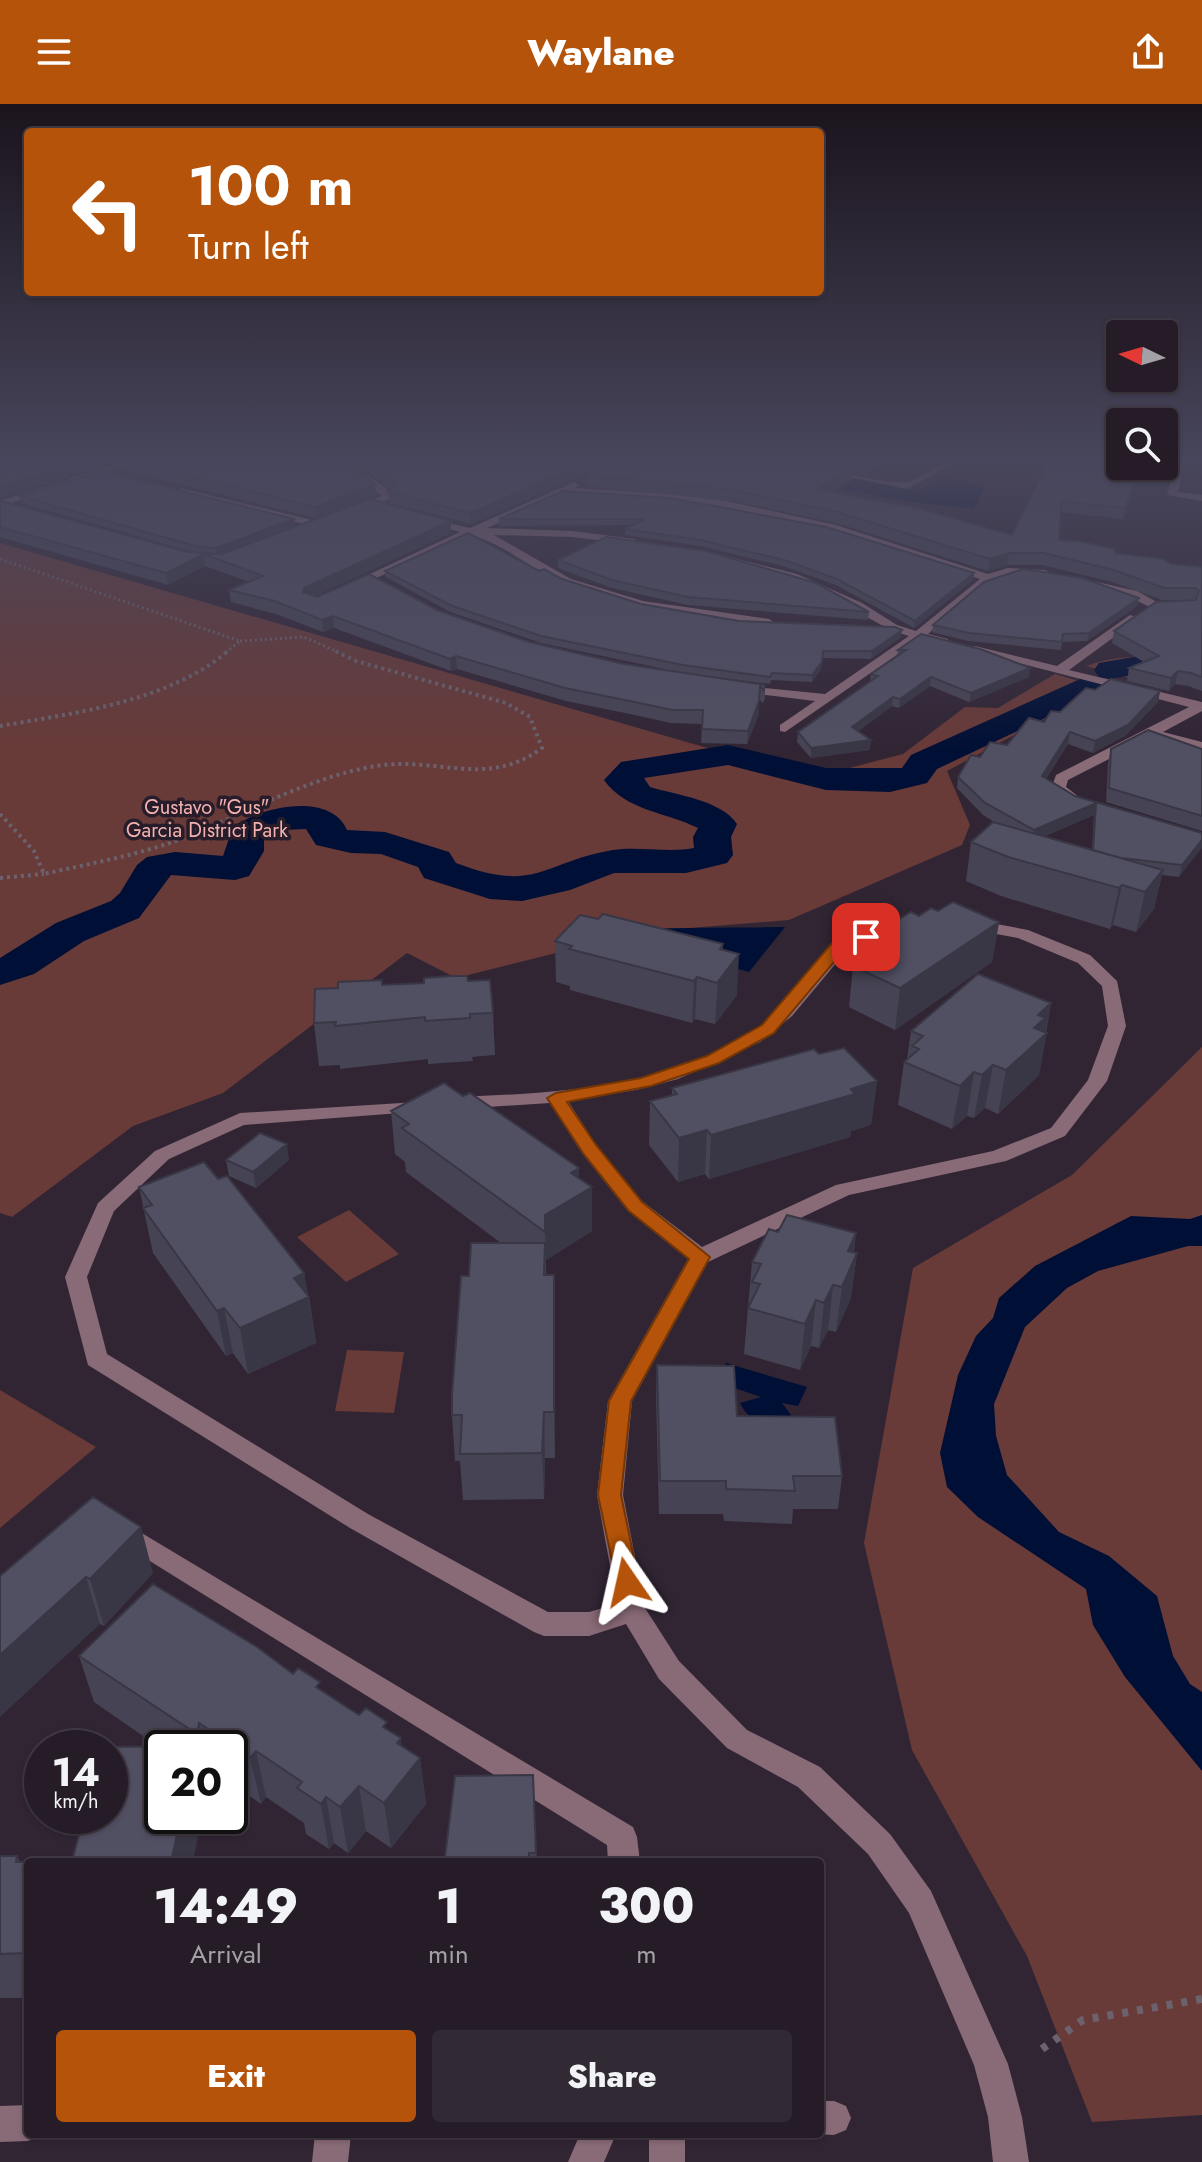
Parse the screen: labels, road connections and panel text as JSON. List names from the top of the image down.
{
  "parks": ["Gustavo \"Gus\" Garcia District Park"],
  "north": "left",
  "page": {
    "header": "Waylane",
    "turn": ["100 m", "Turn left"],
    "speed": "14 km/h",
    "limit": "20",
    "eta": [
      "14:49",
      "Arrival",
      "1",
      "min",
      "300",
      "m"
    ],
    "buttons": ["Exit", "Share"]
  }
}
